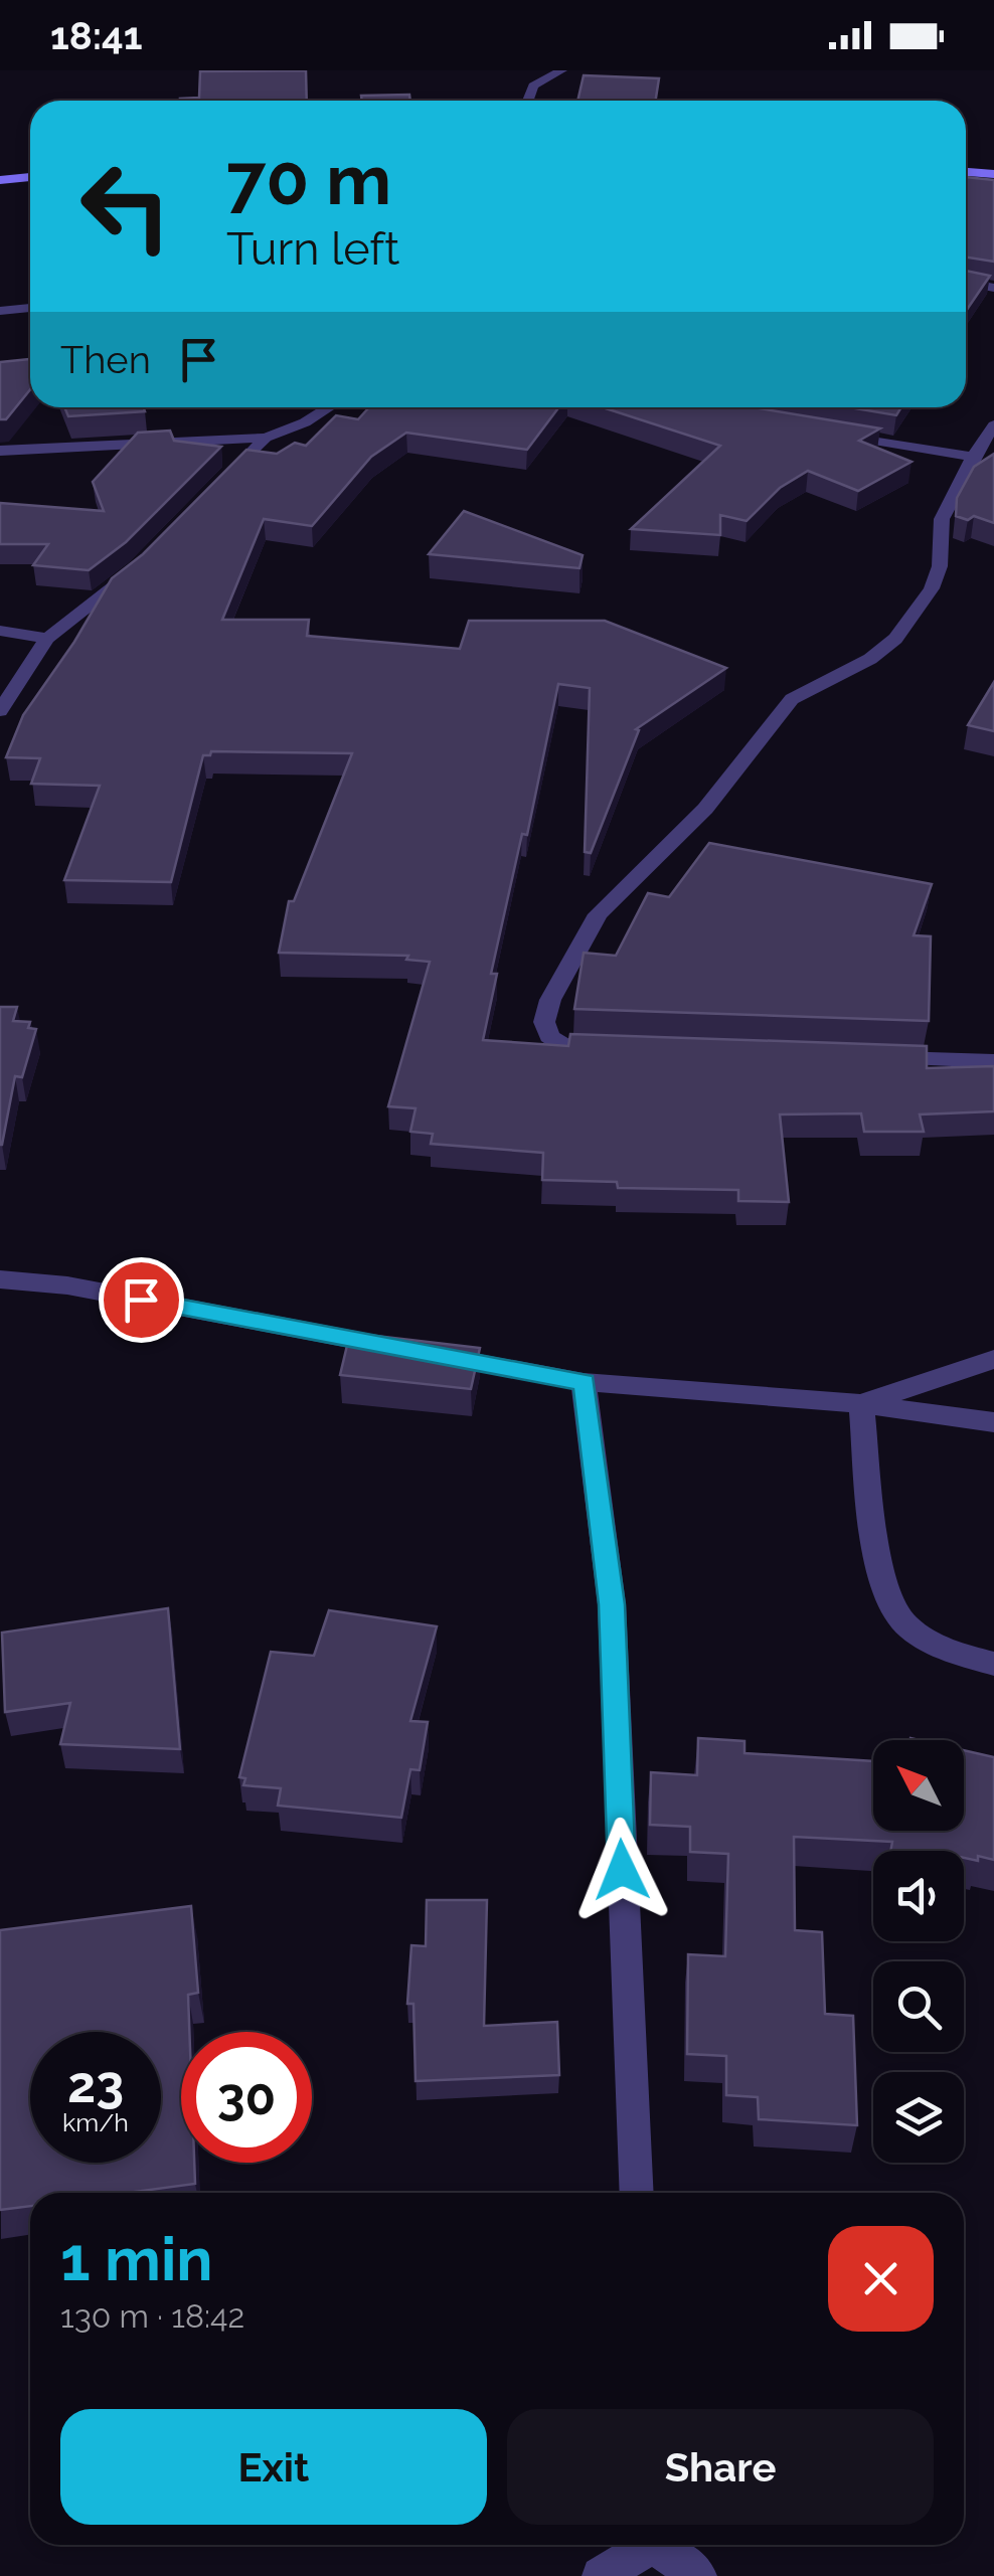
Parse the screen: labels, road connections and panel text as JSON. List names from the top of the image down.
{
  "north": "top left",
  "page": {
    "status": "18:41",
    "turn": ["70 m", "Turn left"],
    "then": "Then",
    "speed": "23 km/h",
    "limit": "30",
    "heading": ["1 min", "130 m · 18:42"],
    "buttons": ["Exit", "Share"]
  }
}
